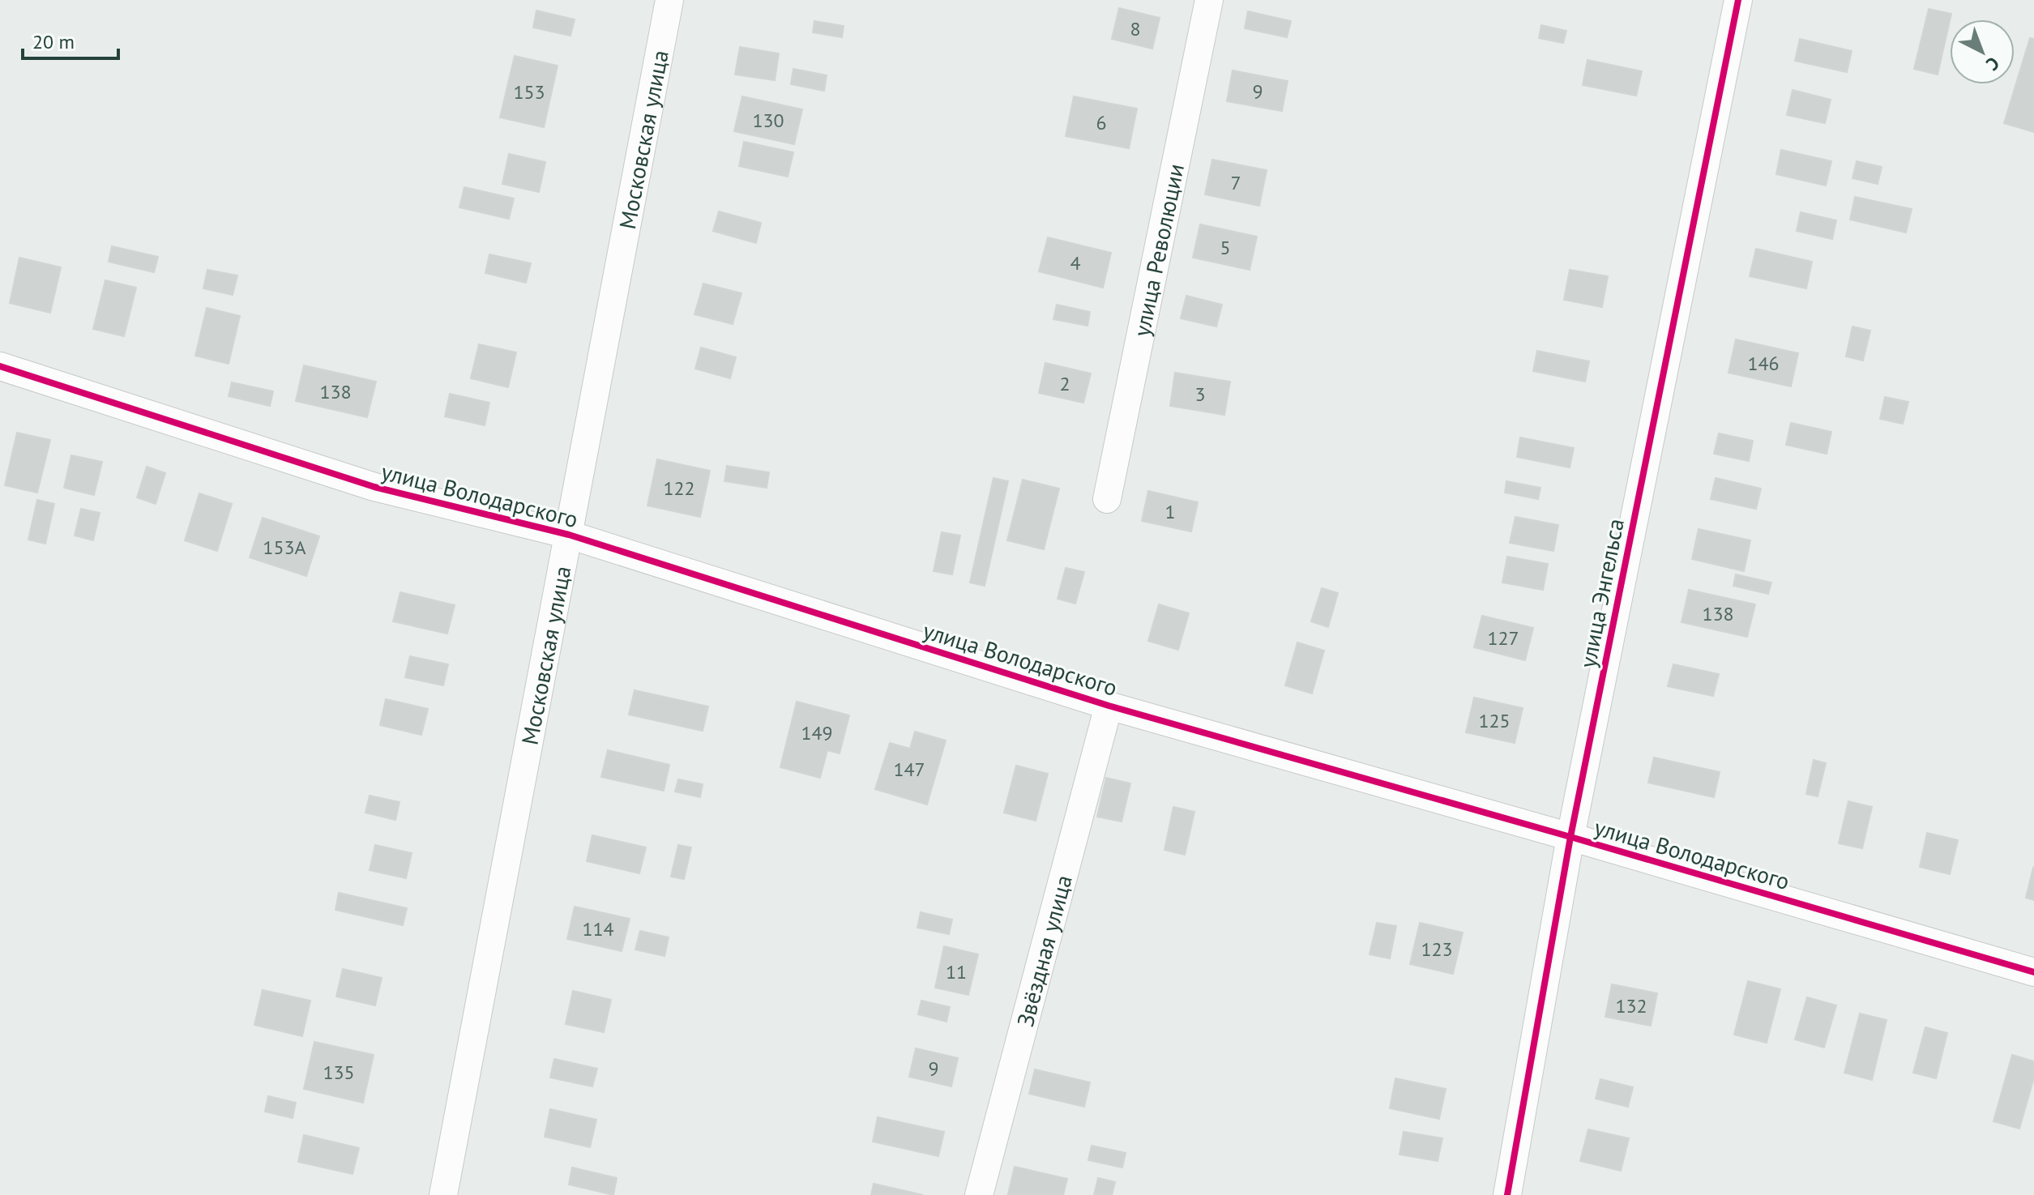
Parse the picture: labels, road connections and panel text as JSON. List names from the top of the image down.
{
  "streets": {
    "street": [
      "Московская улица",
      "улица Революции",
      "улица Володарского",
      "улица Энгельса",
      "Звёздная улица"
    ]
  },
  "crossings": [
    ["Московская улица", "улица Володарского"],
    ["улица Володарского", "улица Энгельса"],
    ["улица Володарского", "Звёздная улица"]
  ],
  "house_numbers": [
    "8",
    "9",
    "153",
    "130",
    "6",
    "7",
    "5",
    "4",
    "146",
    "2",
    "138",
    "3",
    "122",
    "1",
    "153А",
    "138",
    "127",
    "125",
    "149",
    "147",
    "114",
    "123",
    "11",
    "132",
    "9",
    "135"
  ],
  "scale_bar": "20 m",
  "north": "bottom right"
}
